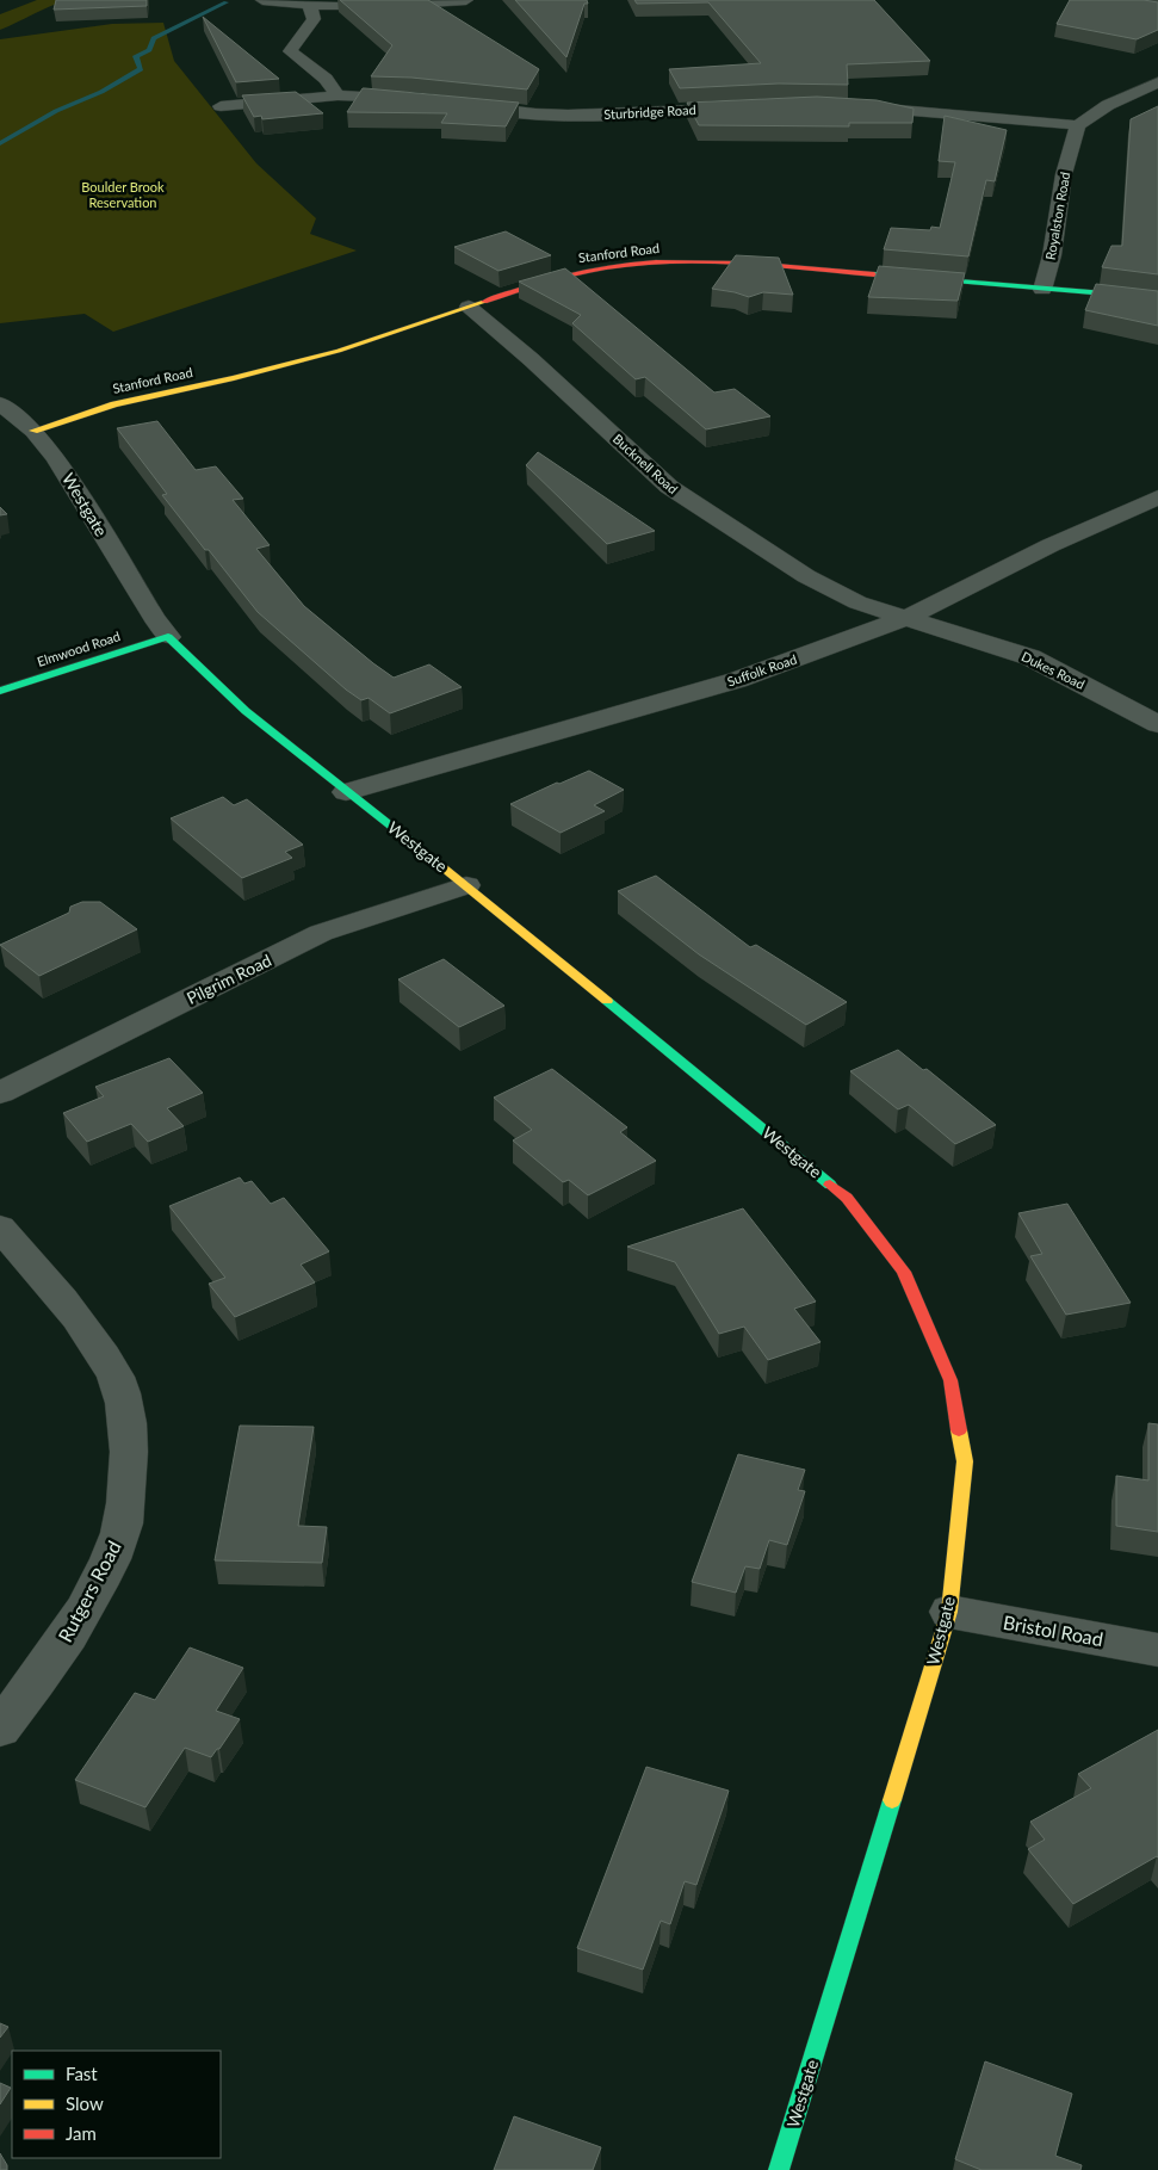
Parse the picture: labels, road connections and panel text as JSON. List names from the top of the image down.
{
  "streets": {
    "street": [
      "Sturbridge Road",
      "Royalston Road",
      "Stanford Road",
      "Bucknell Road",
      "Westgate",
      "Elmwood Road",
      "Suffolk Road",
      "Dukes Road",
      "Pilgrim Road",
      "Rutgers Road",
      "Bristol Road"
    ]
  },
  "crossings": [
    ["Royalston Road", "Stanford Road"],
    ["Stanford Road", "Bucknell Road"],
    ["Stanford Road", "Westgate"],
    ["Bucknell Road", "Suffolk Road"],
    ["Bucknell Road", "Dukes Road"],
    ["Westgate", "Elmwood Road"],
    ["Westgate", "Suffolk Road"],
    ["Westgate", "Pilgrim Road"],
    ["Westgate", "Bristol Road"],
    ["Suffolk Road", "Dukes Road"]
  ],
  "parks": ["Boulder Brook Reservation"],
  "legend": ["Fast", "Slow", "Jam"]
}
